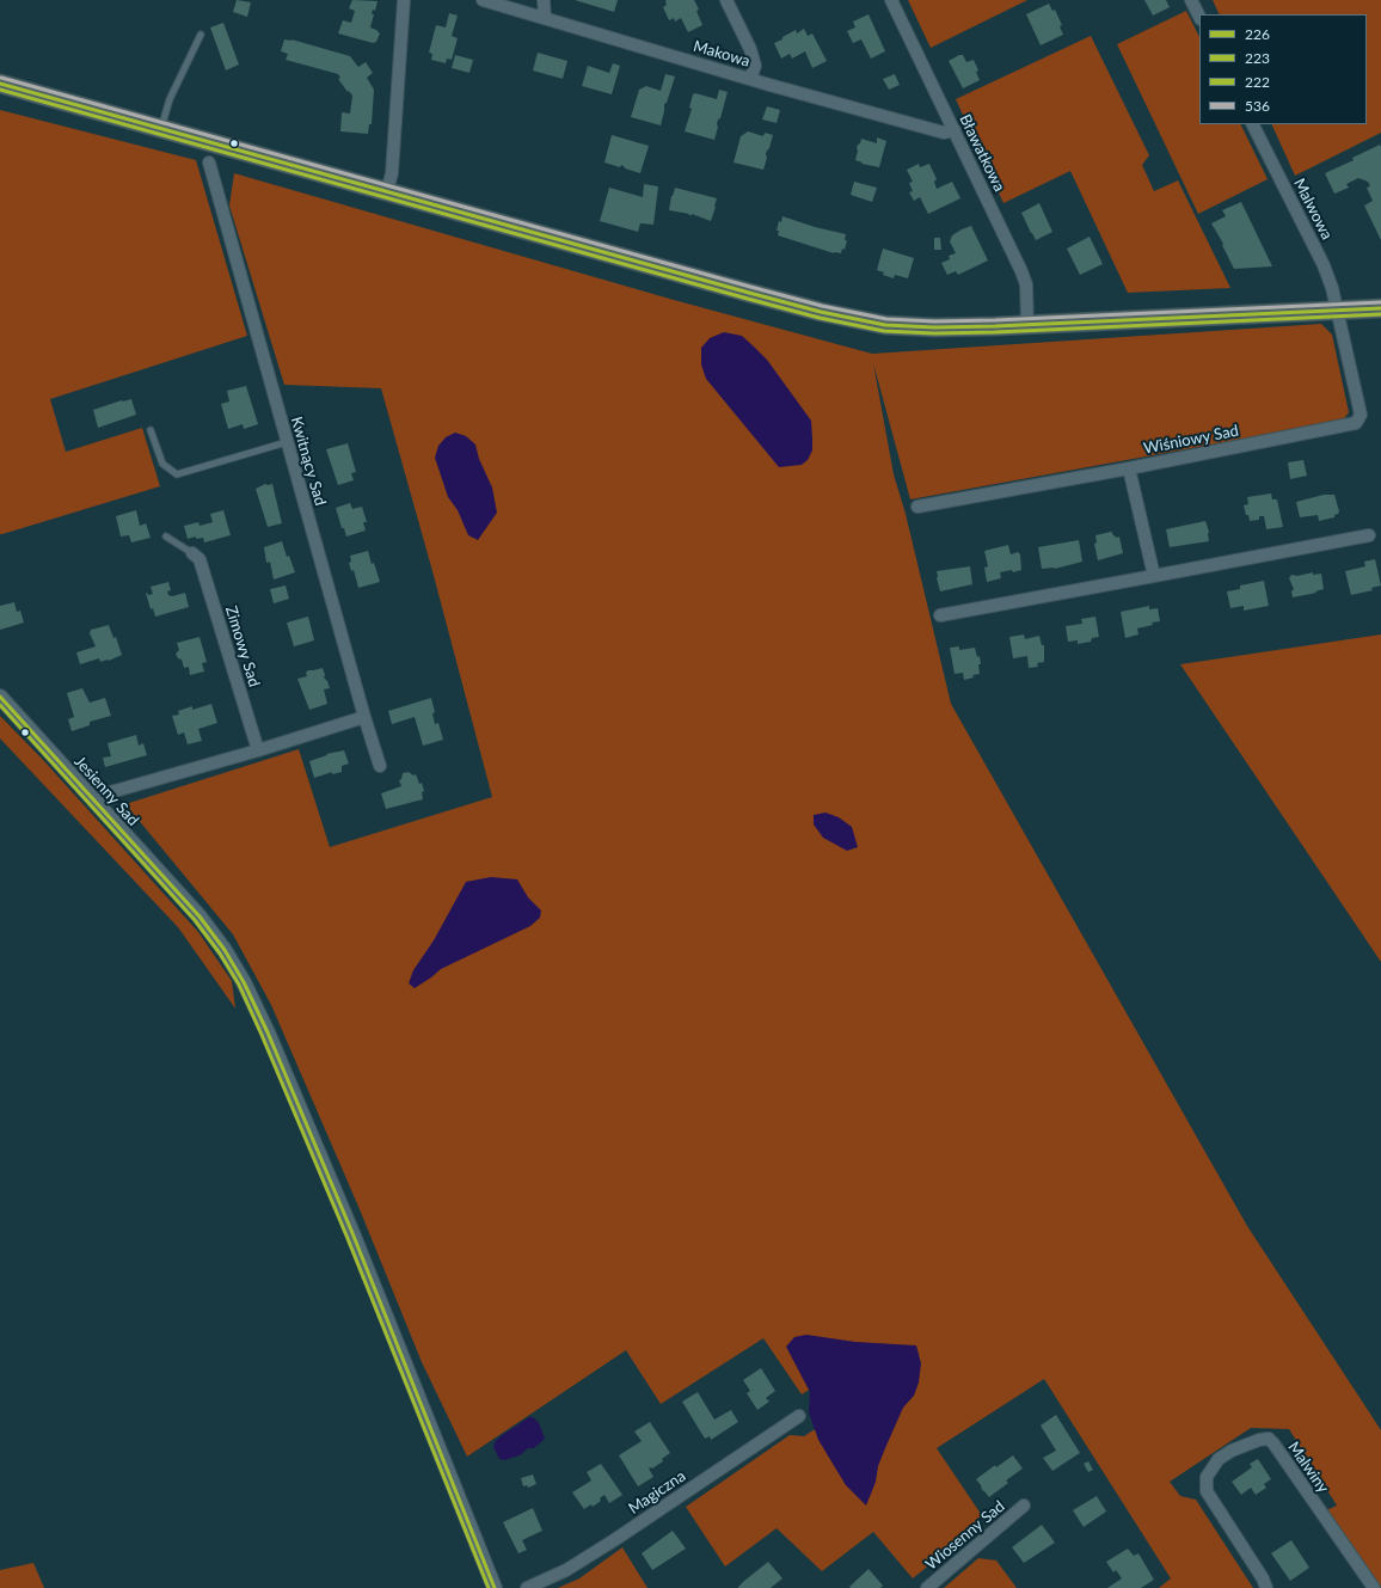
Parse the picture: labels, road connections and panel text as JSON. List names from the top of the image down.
{
  "streets": {
    "street": [
      "Makowa",
      "Bławatkowa",
      "Malwowa",
      "Wiśniowy Sad",
      "Kwitnący Sad",
      "Zimowy Sad",
      "Jesienny Sad",
      "Malwiny",
      "Magiczna",
      "Wiosenny Sad"
    ]
  },
  "crossings": [
    ["Makowa", "Bławatkowa"],
    ["Malwowa", "Wiśniowy Sad"]
  ],
  "lines": [
    "transit line 536",
    "transit line 226",
    "transit line 223",
    "transit line 222"
  ],
  "legend": [
    "226",
    "223",
    "222",
    "536"
  ]
}
